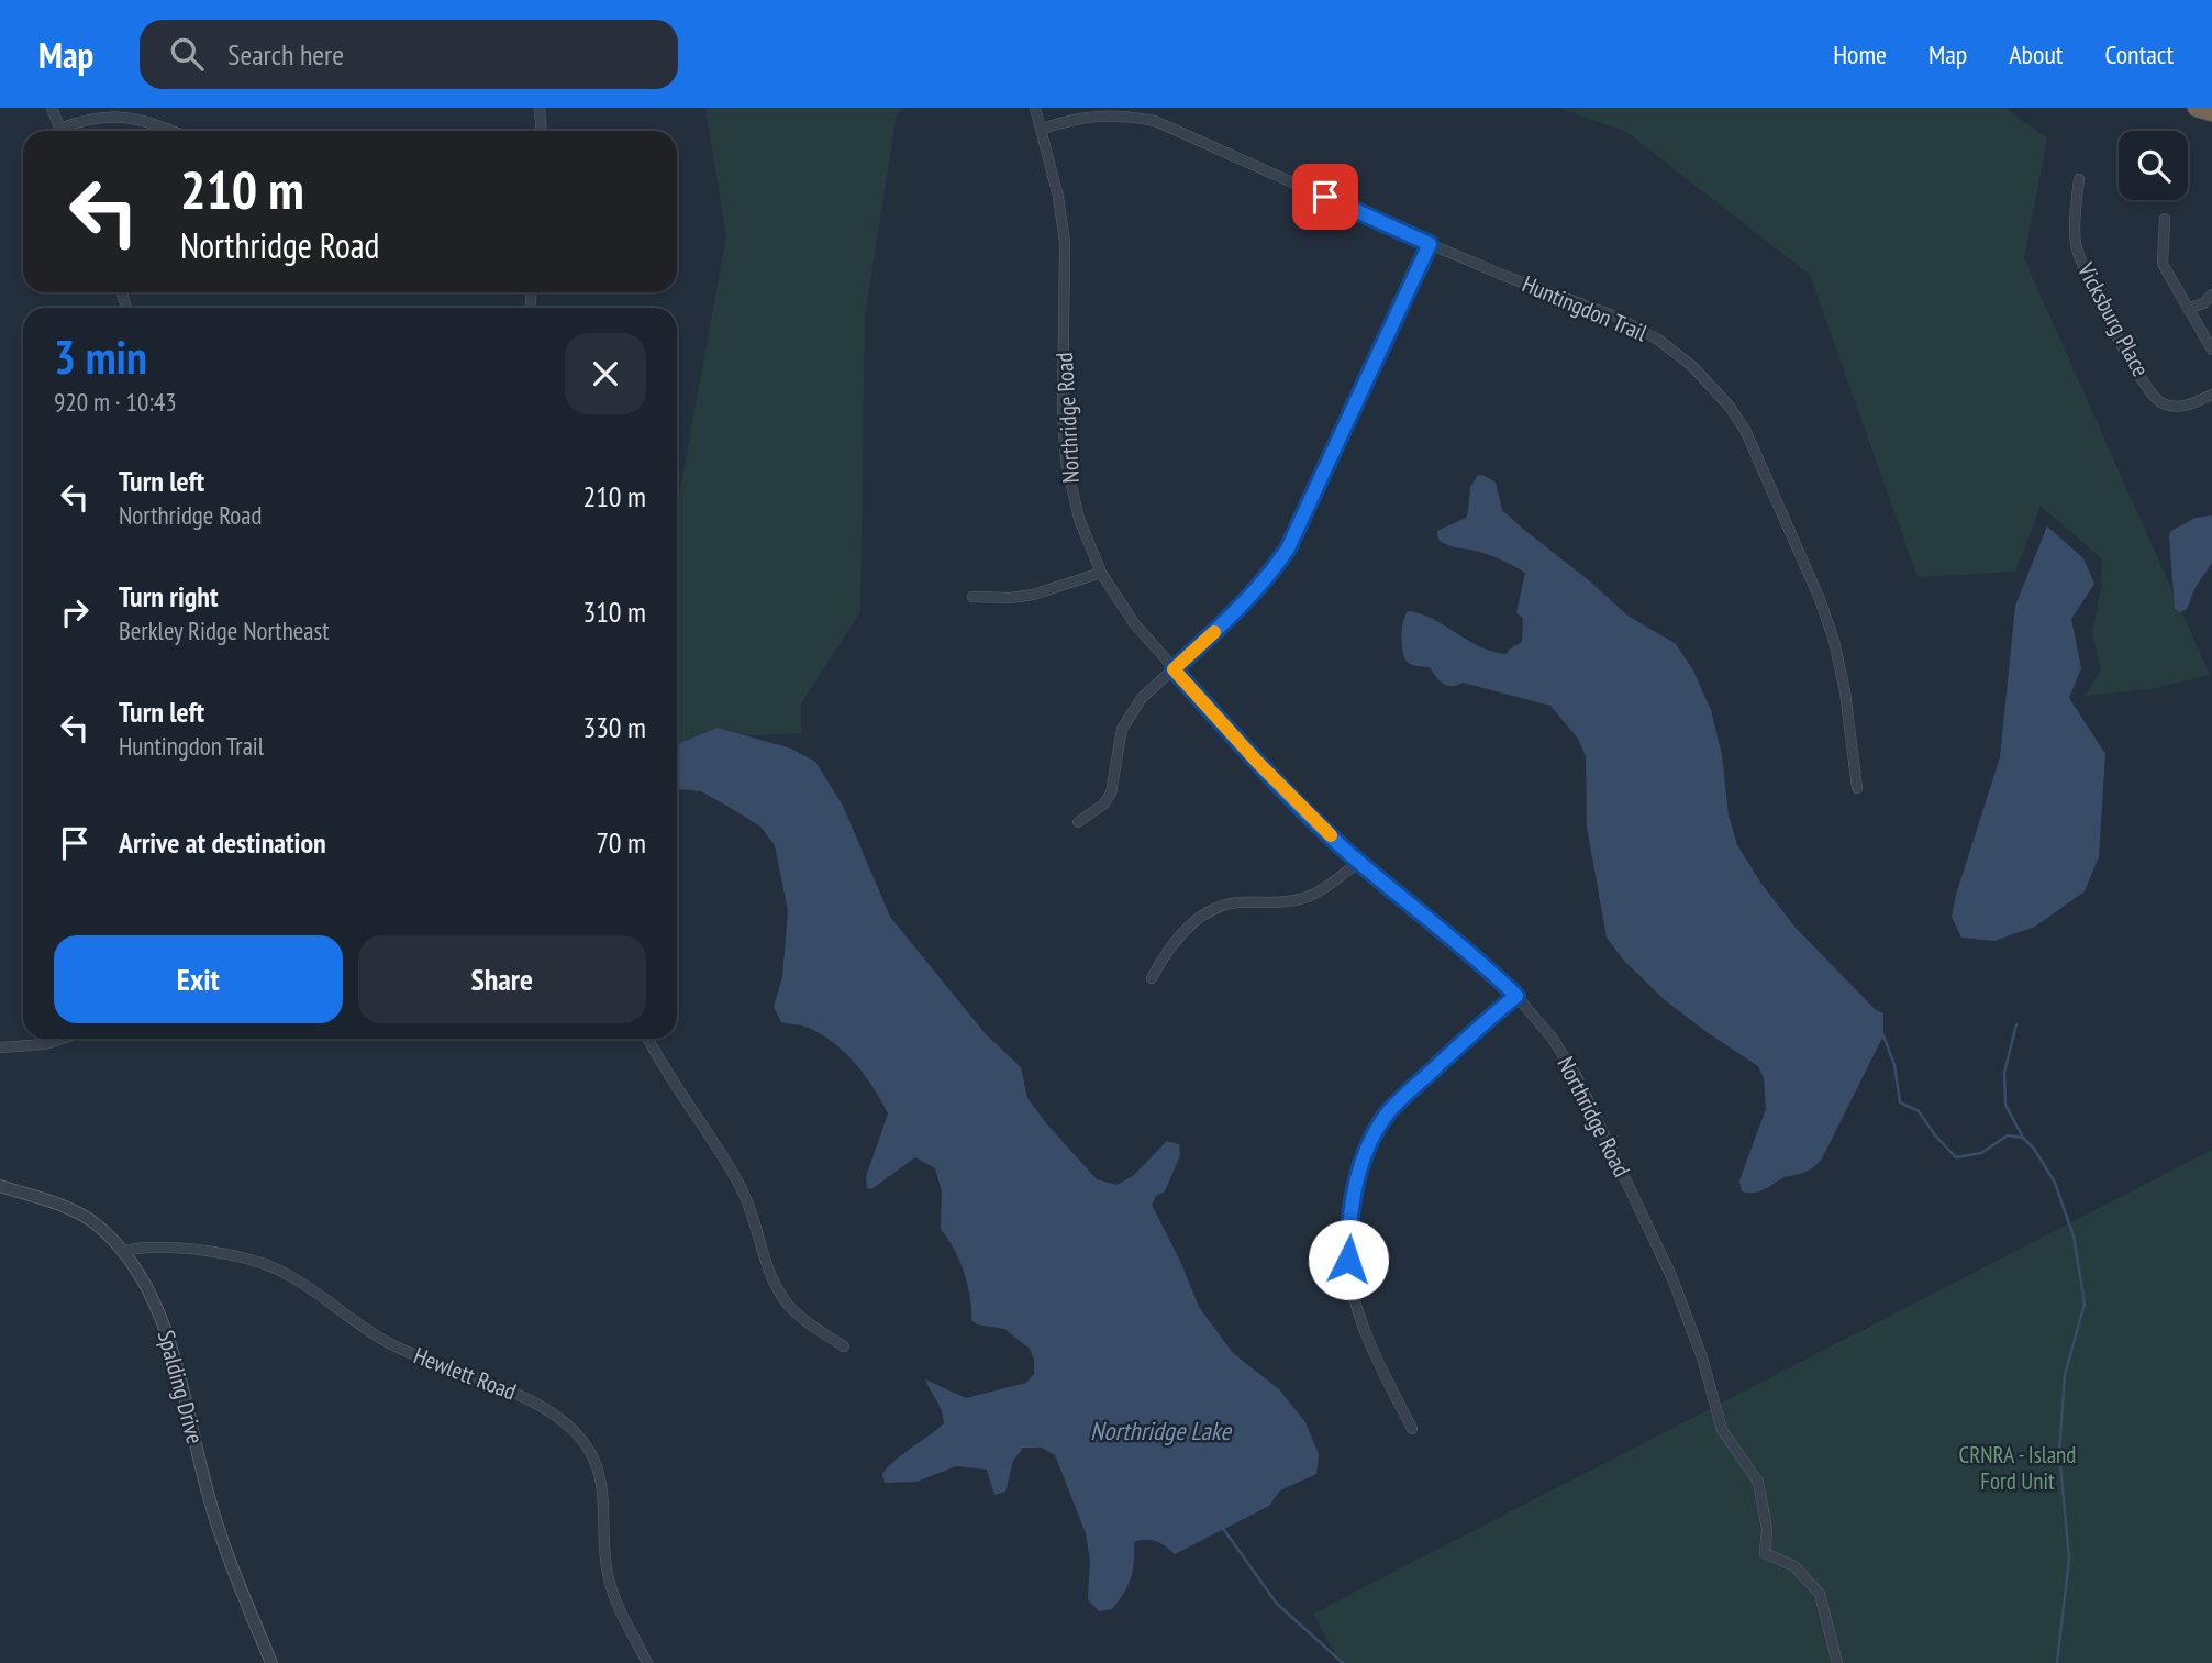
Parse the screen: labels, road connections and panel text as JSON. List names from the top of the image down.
{
  "streets": {
    "street": [
      "Huntingdon Trail",
      "Vicksburg Place",
      "Northridge Road",
      "Hewlett Road",
      "Spalding Drive"
    ]
  },
  "crossings": [
    ["Huntingdon Trail", "Northridge Road"],
    ["Hewlett Road", "Spalding Drive"]
  ],
  "water": ["Northridge Lake"],
  "parks": ["CRNRA - Island Ford Unit"],
  "page": {
    "header": "Map",
    "search": "Search here",
    "nav": [
      "Home",
      "Map",
      "About",
      "Contact"
    ],
    "turn": ["210 m", "Northridge Road"],
    "heading": ["3 min", "920 m · 10:43"],
    "list": [
      {
        "name": "Turn left",
        "note": "Northridge Road",
        "value": "210 m"
      },
      {
        "name": "Turn right",
        "note": "Berkley Ridge Northeast",
        "value": "310 m"
      },
      {
        "name": "Turn left",
        "note": "Huntingdon Trail",
        "value": "330 m"
      },
      {
        "name": "Arrive at destination",
        "value": "70 m"
      }
    ],
    "buttons": ["Exit", "Share"]
  }
}
